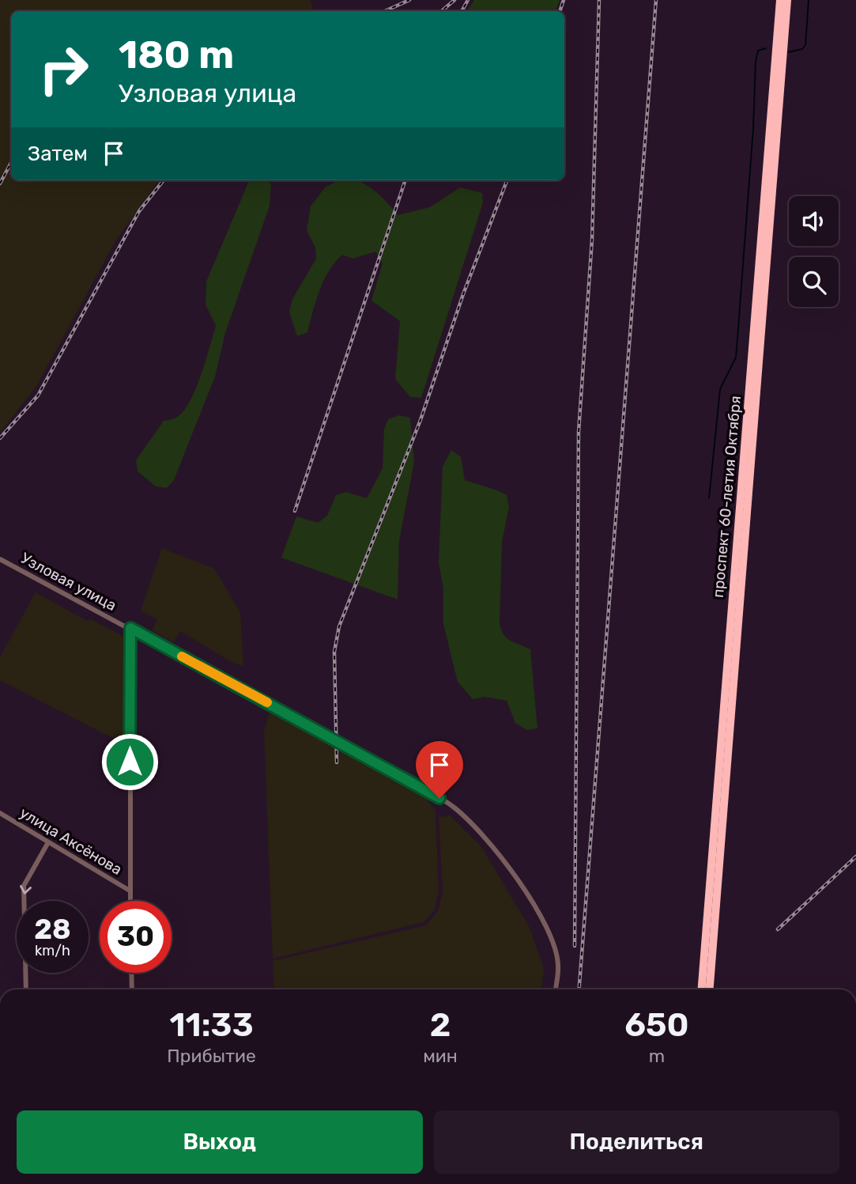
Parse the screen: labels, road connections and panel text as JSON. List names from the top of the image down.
{
  "streets": {
    "highway": ["проспект 60-летия Октября"],
    "street": ["Узловая улица", "улица Аксёнова"]
  },
  "page": {
    "turn": ["180 m", "Узловая улица"],
    "then": "Затем",
    "speed": "28 km/h",
    "limit": "30",
    "eta": [
      "11:33",
      "Прибытие",
      "2",
      "мин",
      "650",
      "m"
    ],
    "buttons": ["Выход", "Поделиться"]
  }
}
